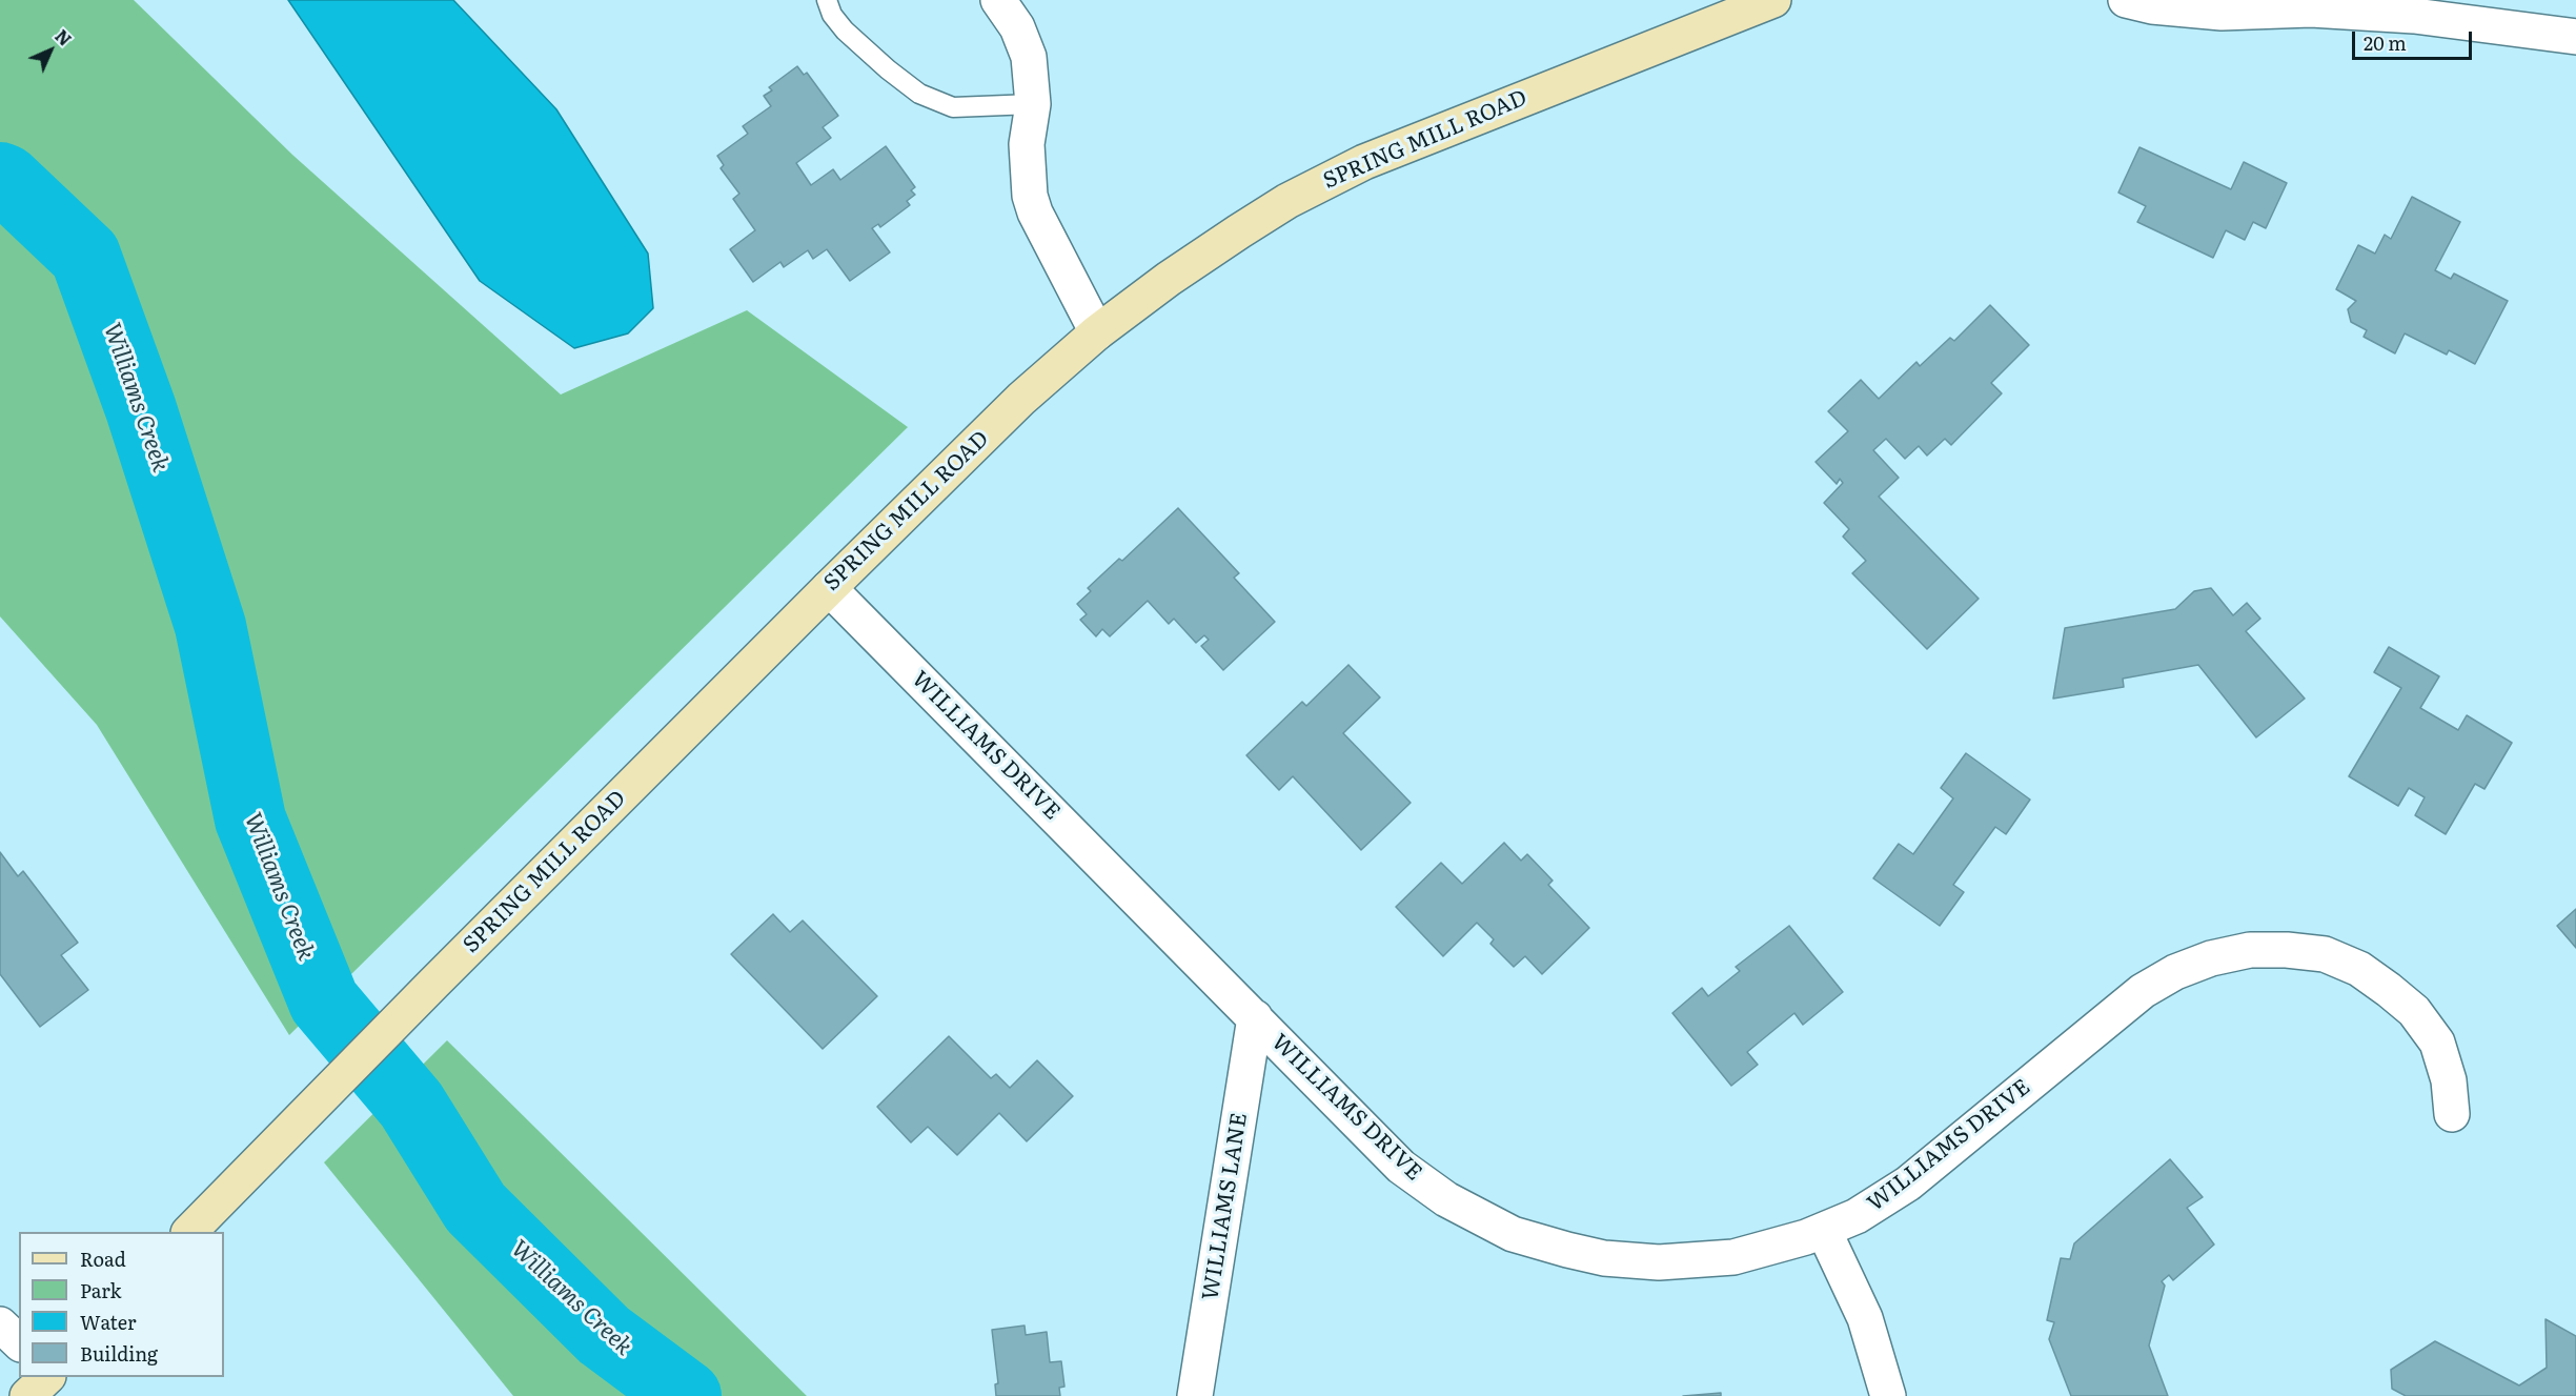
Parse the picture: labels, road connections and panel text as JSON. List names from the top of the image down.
{
  "streets": {
    "street": ["SPRING MILL ROAD", "WILLIAMS DRIVE", "WILLIAMS LANE"]
  },
  "crossings": [
    ["SPRING MILL ROAD", "WILLIAMS DRIVE"],
    ["WILLIAMS DRIVE", "WILLIAMS LANE"]
  ],
  "water": ["Williams Creek"],
  "legend": [
    "Road",
    "Park",
    "Water",
    "Building"
  ],
  "scale_bar": "20 m",
  "north": "top right"
}
